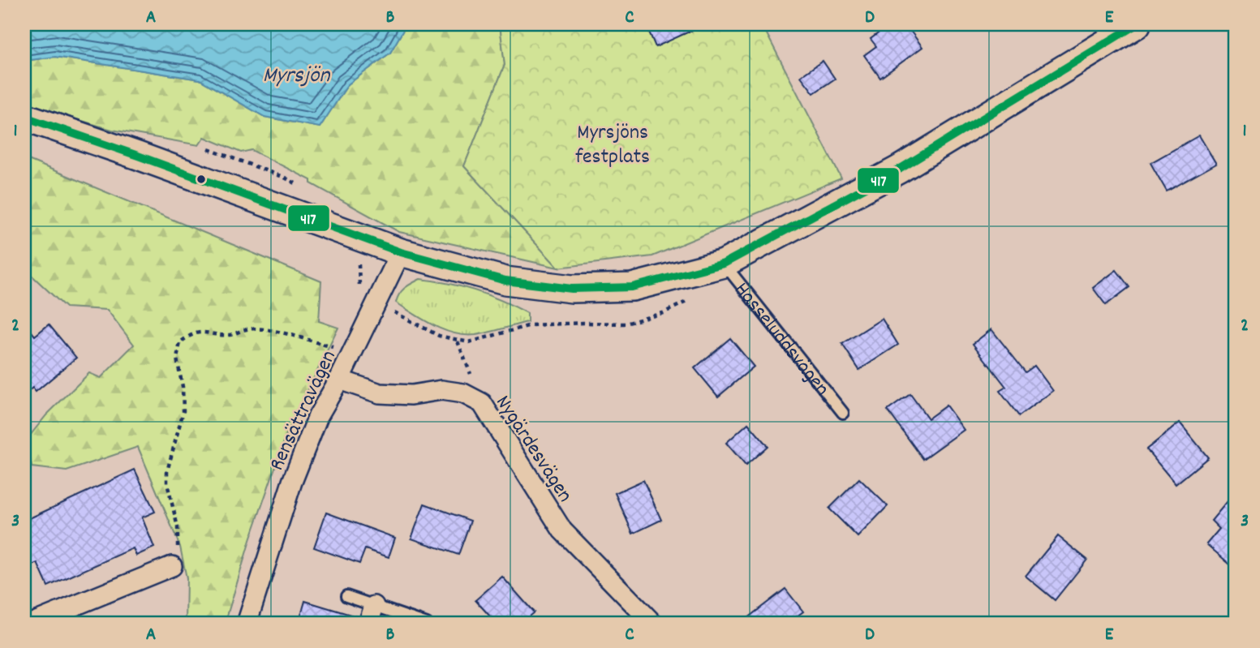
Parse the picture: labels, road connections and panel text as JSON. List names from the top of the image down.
{
  "streets": {
    "street": ["Hasseluddsvägen", "Rensättravägen", "Nygärdesvägen"]
  },
  "crossings": [
    ["Hasseluddsvägen", "Rensättravägen"],
    ["Rensättravägen", "Nygärdesvägen"]
  ],
  "water": ["Myrsjön"],
  "parks": ["Myrsjöns festplats"],
  "lines": ["transit line 417"],
  "grid": {
    "columns": [
      "A",
      "B",
      "C",
      "D",
      "E"
    ],
    "rows": ["1", "2", "3"]
  }
}
